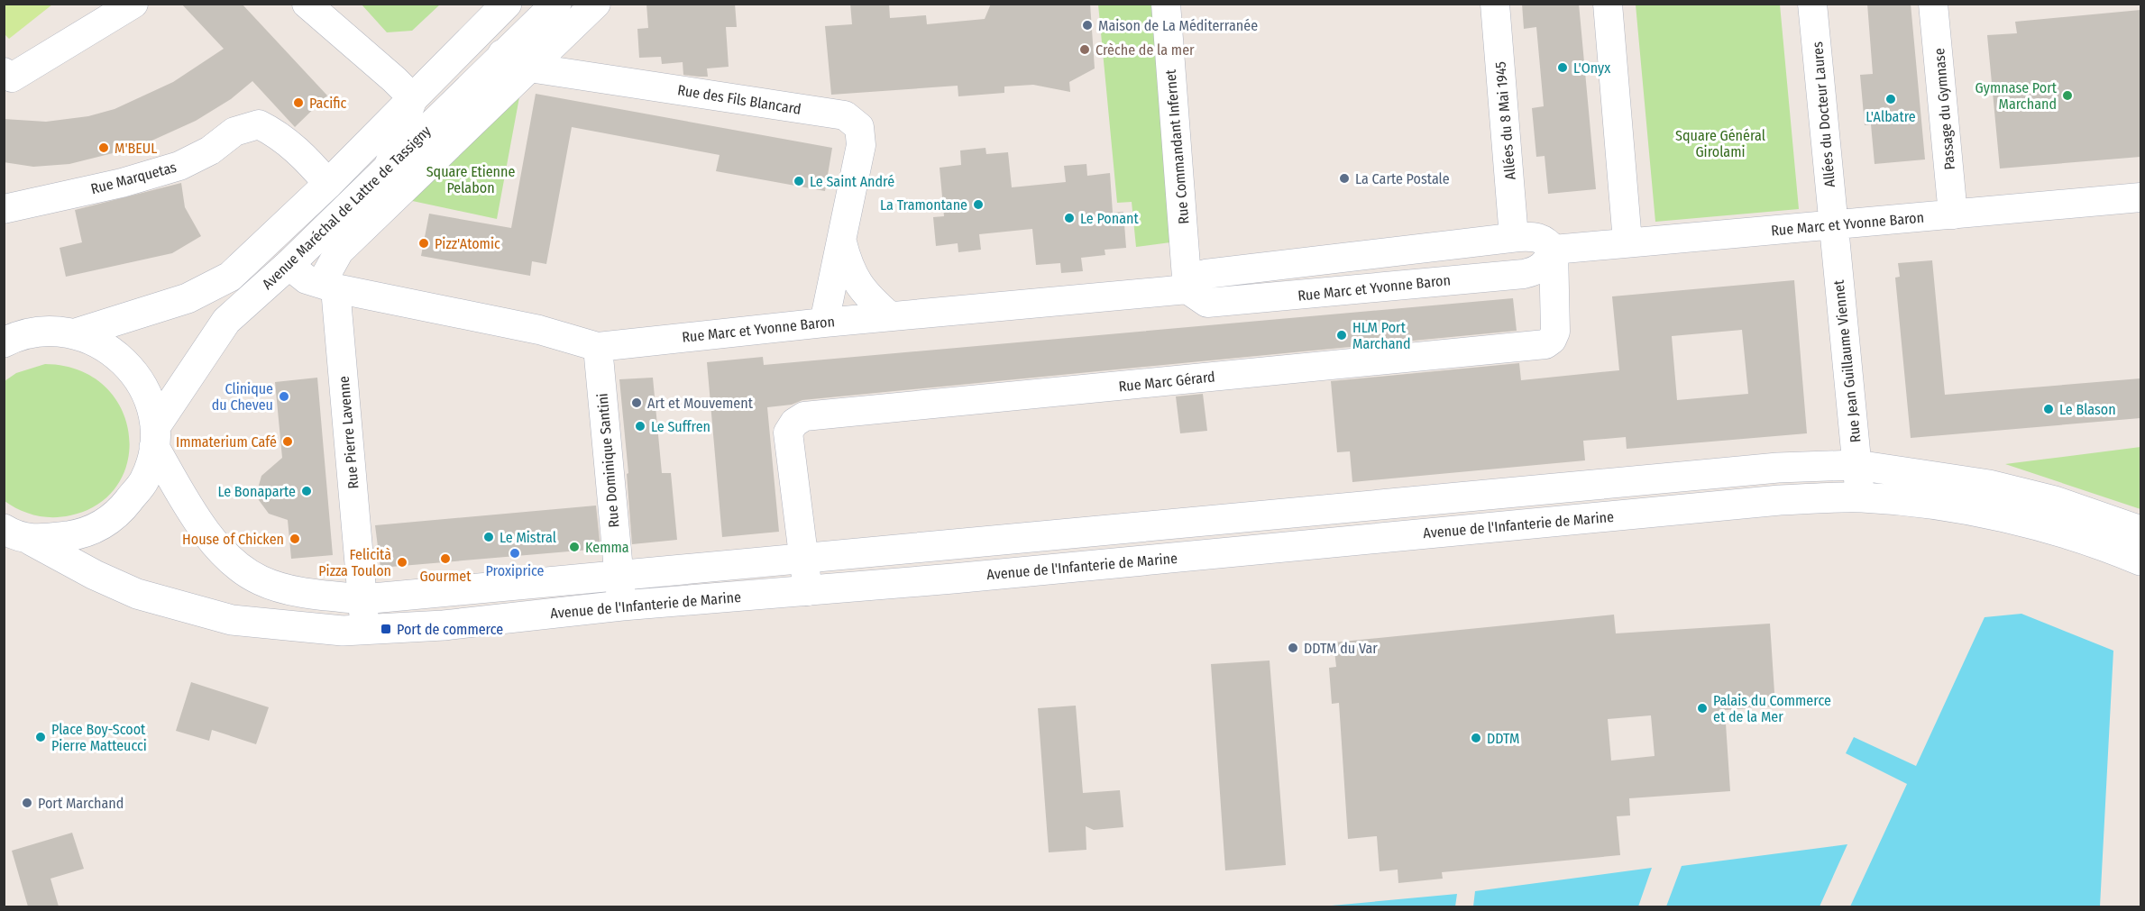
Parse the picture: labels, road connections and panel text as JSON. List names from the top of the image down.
{
  "streets": {
    "main road": ["Avenue Maréchal de Lattre de Tassigny", "Avenue de l'Infanterie de Marine"],
    "street": [
      "Rue des Fils Blancard",
      "Passage du Gymnase",
      "Allées du Docteur Laures",
      "Allées du 8 Mai 1945",
      "Rue Commandant Infernet",
      "Rue Marquetas",
      "Rue Marc et Yvonne Baron",
      "Rue Jean Guillaume Viennet",
      "Rue Marc Gérard",
      "Rue Pierre Lavenne",
      "Rue Dominique Santini"
    ]
  },
  "crossings": [
    ["Rue des Fils Blancard", "Avenue Maréchal de Lattre de Tassigny"],
    ["Rue des Fils Blancard", "Rue Marc et Yvonne Baron"],
    ["Passage du Gymnase", "Rue Marc et Yvonne Baron"],
    ["Allées du Docteur Laures", "Rue Marc et Yvonne Baron"],
    ["Allées du Docteur Laures", "Rue Jean Guillaume Viennet"],
    ["Rue Commandant Infernet", "Rue Marc et Yvonne Baron"],
    ["Rue Marquetas", "Avenue Maréchal de Lattre de Tassigny"],
    ["Rue Marc et Yvonne Baron", "Rue Jean Guillaume Viennet"],
    ["Rue Marc et Yvonne Baron", "Rue Marc Gérard"],
    ["Rue Marc et Yvonne Baron", "Rue Pierre Lavenne"],
    ["Rue Marc et Yvonne Baron", "Rue Dominique Santini"],
    ["Rue Jean Guillaume Viennet", "Avenue de l'Infanterie de Marine"],
    ["Rue Pierre Lavenne", "Avenue de l'Infanterie de Marine"],
    ["Rue Dominique Santini", "Avenue de l'Infanterie de Marine"]
  ],
  "parks": ["Square Général Girolami", "Square Etienne Pelabon"],
  "places": {
    "other": [
      "Maison de La Méditerranée",
      "Crèche de la mer",
      "L'Onyx",
      "Gymnase Port Marchand",
      "L'Albatre",
      "Pacific",
      "M'BEUL",
      "La Carte Postale",
      "Le Saint André",
      "La Tramontane",
      "Le Ponant",
      "Pizz'Atomic",
      "HLM Port Marchand",
      "Clinique du Cheveu",
      "Art et Mouvement",
      "Le Blason",
      "Le Suffren",
      "Immaterium Café",
      "Le Bonaparte",
      "Le Mistral",
      "House of Chicken",
      "Kemma",
      "Proxiprice",
      "Gourmet",
      "Felicità Pizza Toulon",
      "DDTM du Var",
      "Palais du Commerce et de la Mer",
      "Place Boy-Scoot Pierre Matteucci",
      "DDTM",
      "Port Marchand"
    ],
    "transit": ["Port de commerce"]
  }
}
